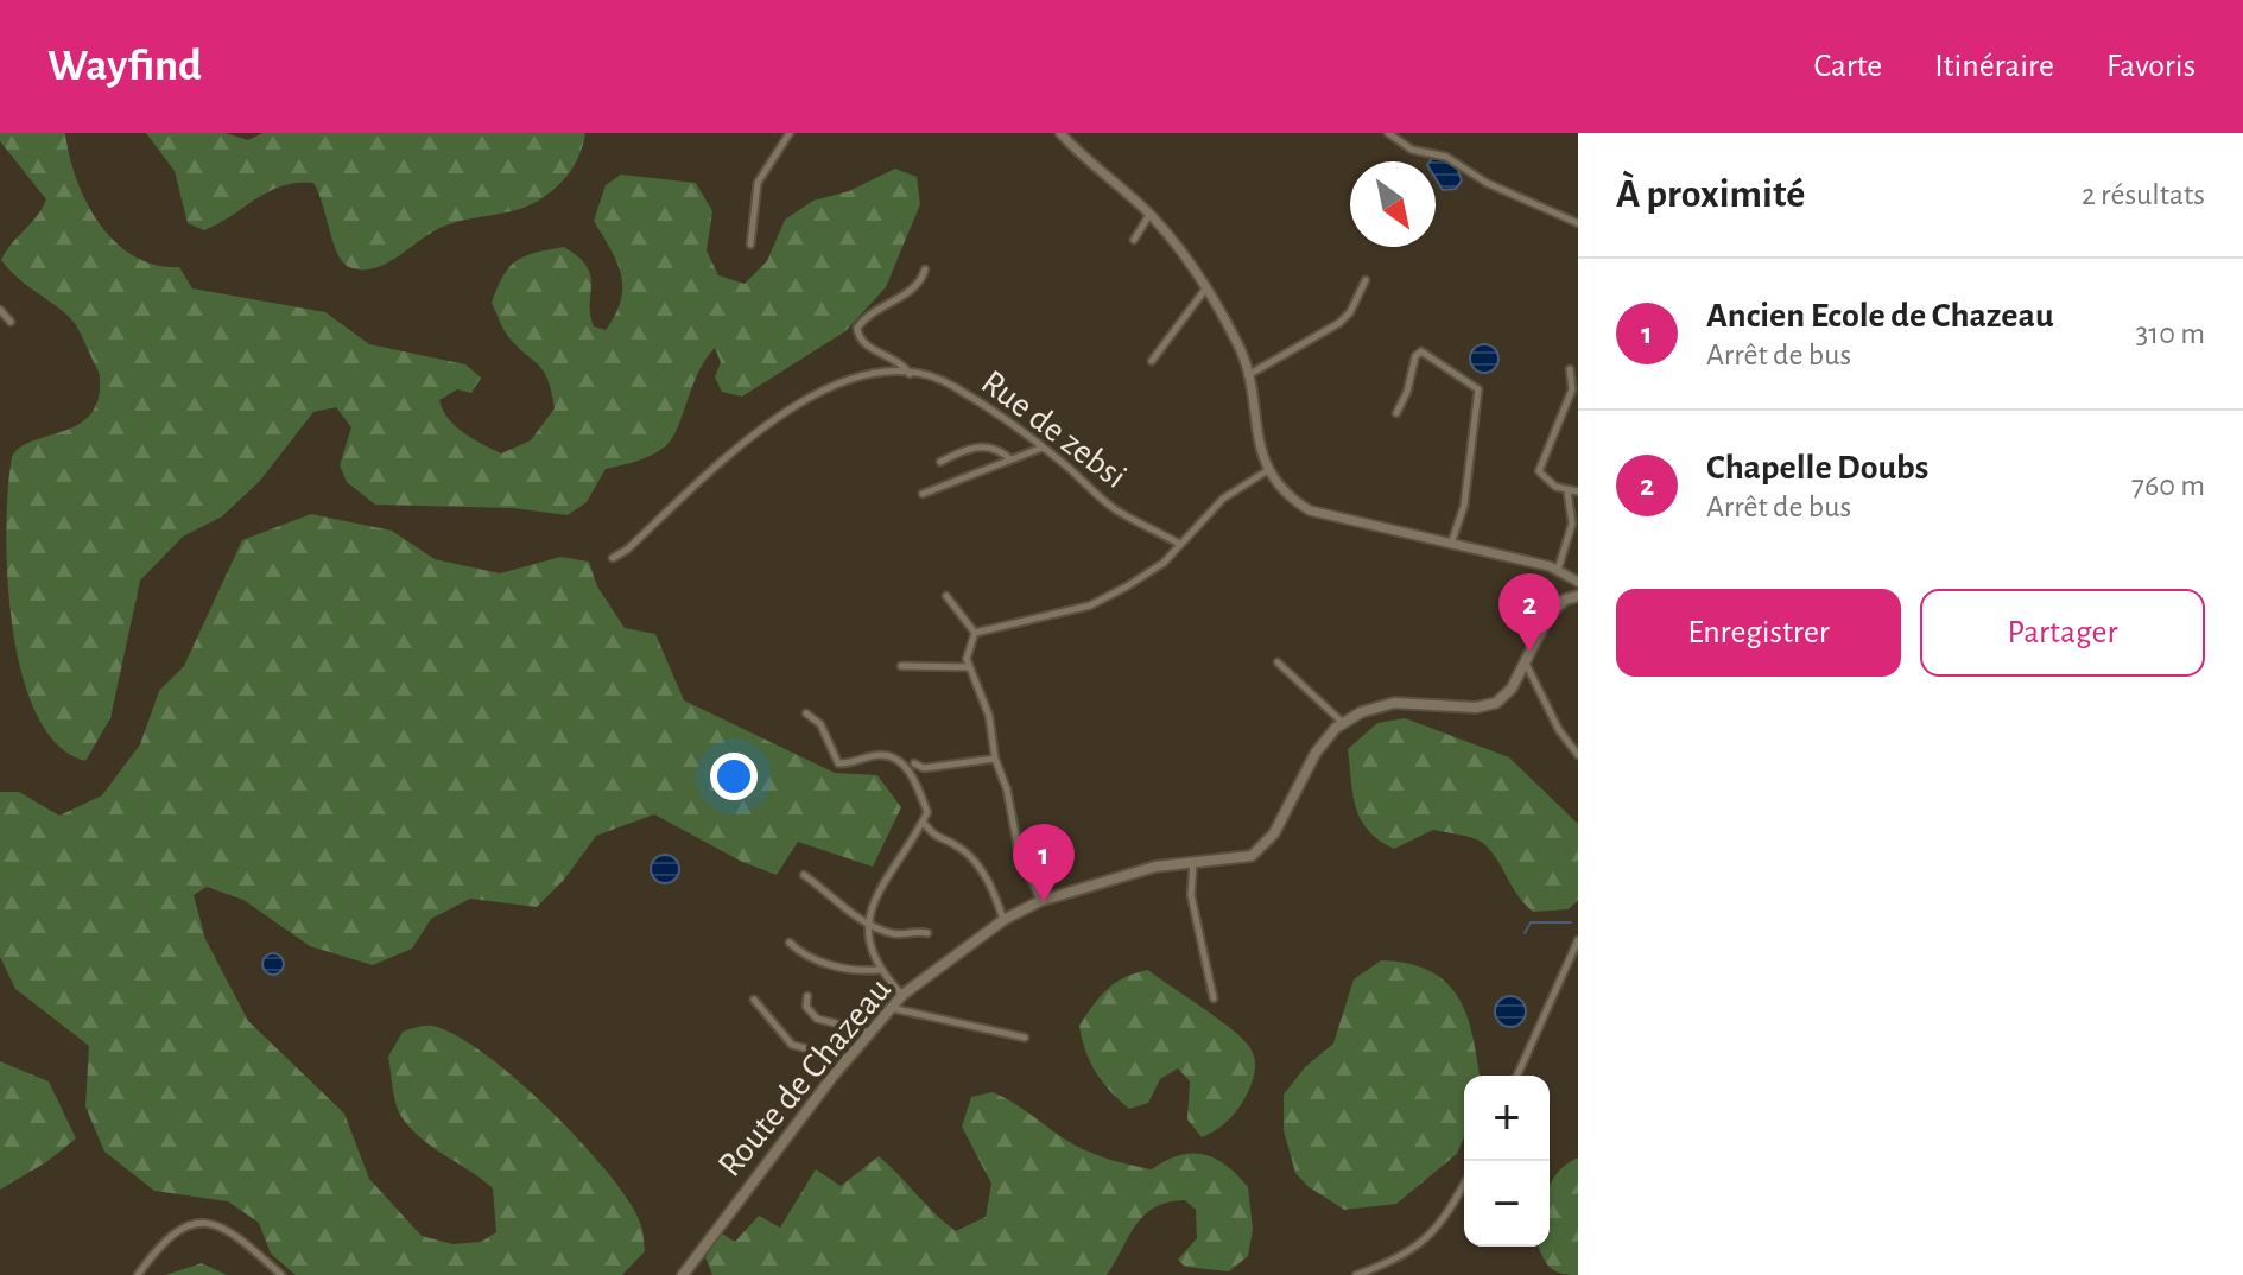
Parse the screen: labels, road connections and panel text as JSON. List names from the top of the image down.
{
  "streets": {
    "main road": ["Route de Chazeau"],
    "street": ["Rue de zebsi"]
  },
  "north": "bottom right",
  "page": {
    "header": "Wayfind",
    "nav": ["Carte", "Itinéraire", "Favoris"],
    "heading": ["À proximité", "2 résultats"],
    "list": [
      {
        "mark": "1",
        "name": "Ancien Ecole de Chazeau",
        "note": "Arrêt de bus",
        "value": "310 m"
      },
      {
        "mark": "2",
        "name": "Chapelle Doubs",
        "note": "Arrêt de bus",
        "value": "760 m"
      }
    ],
    "buttons": ["Enregistrer", "Partager"],
    "pins": ["2", "1"],
    "map_buttons": ["+", "−"]
  }
}
